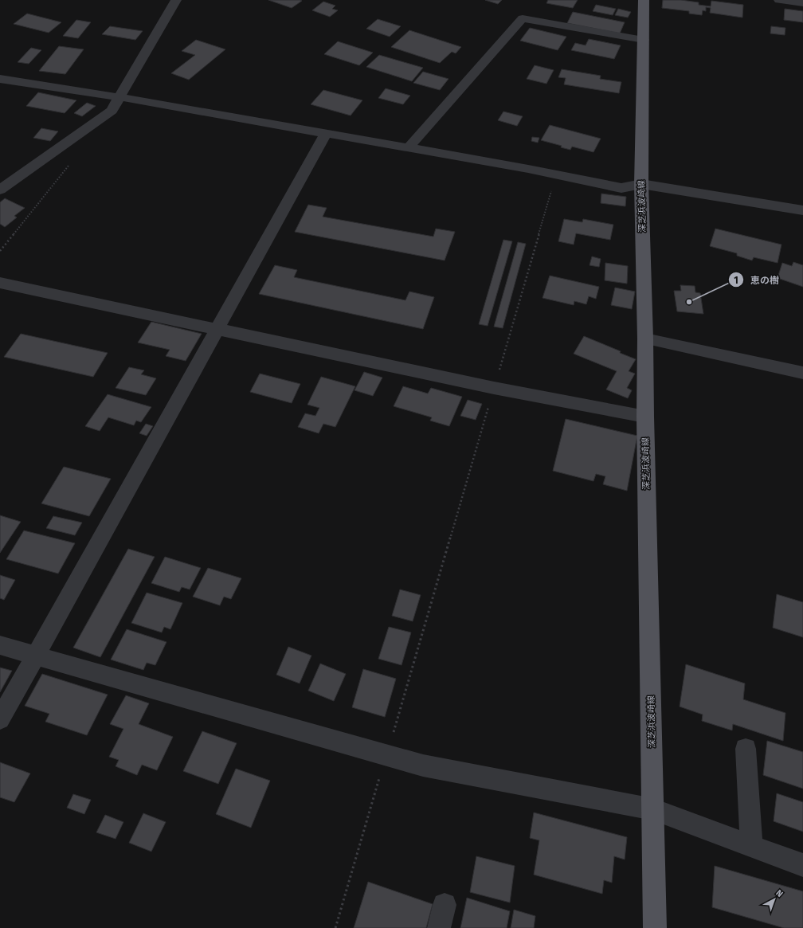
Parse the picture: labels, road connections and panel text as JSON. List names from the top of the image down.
{
  "streets": {
    "main road": ["深芝浜波崎線"]
  },
  "places": ["恵の樹"],
  "north": "top right"
}
